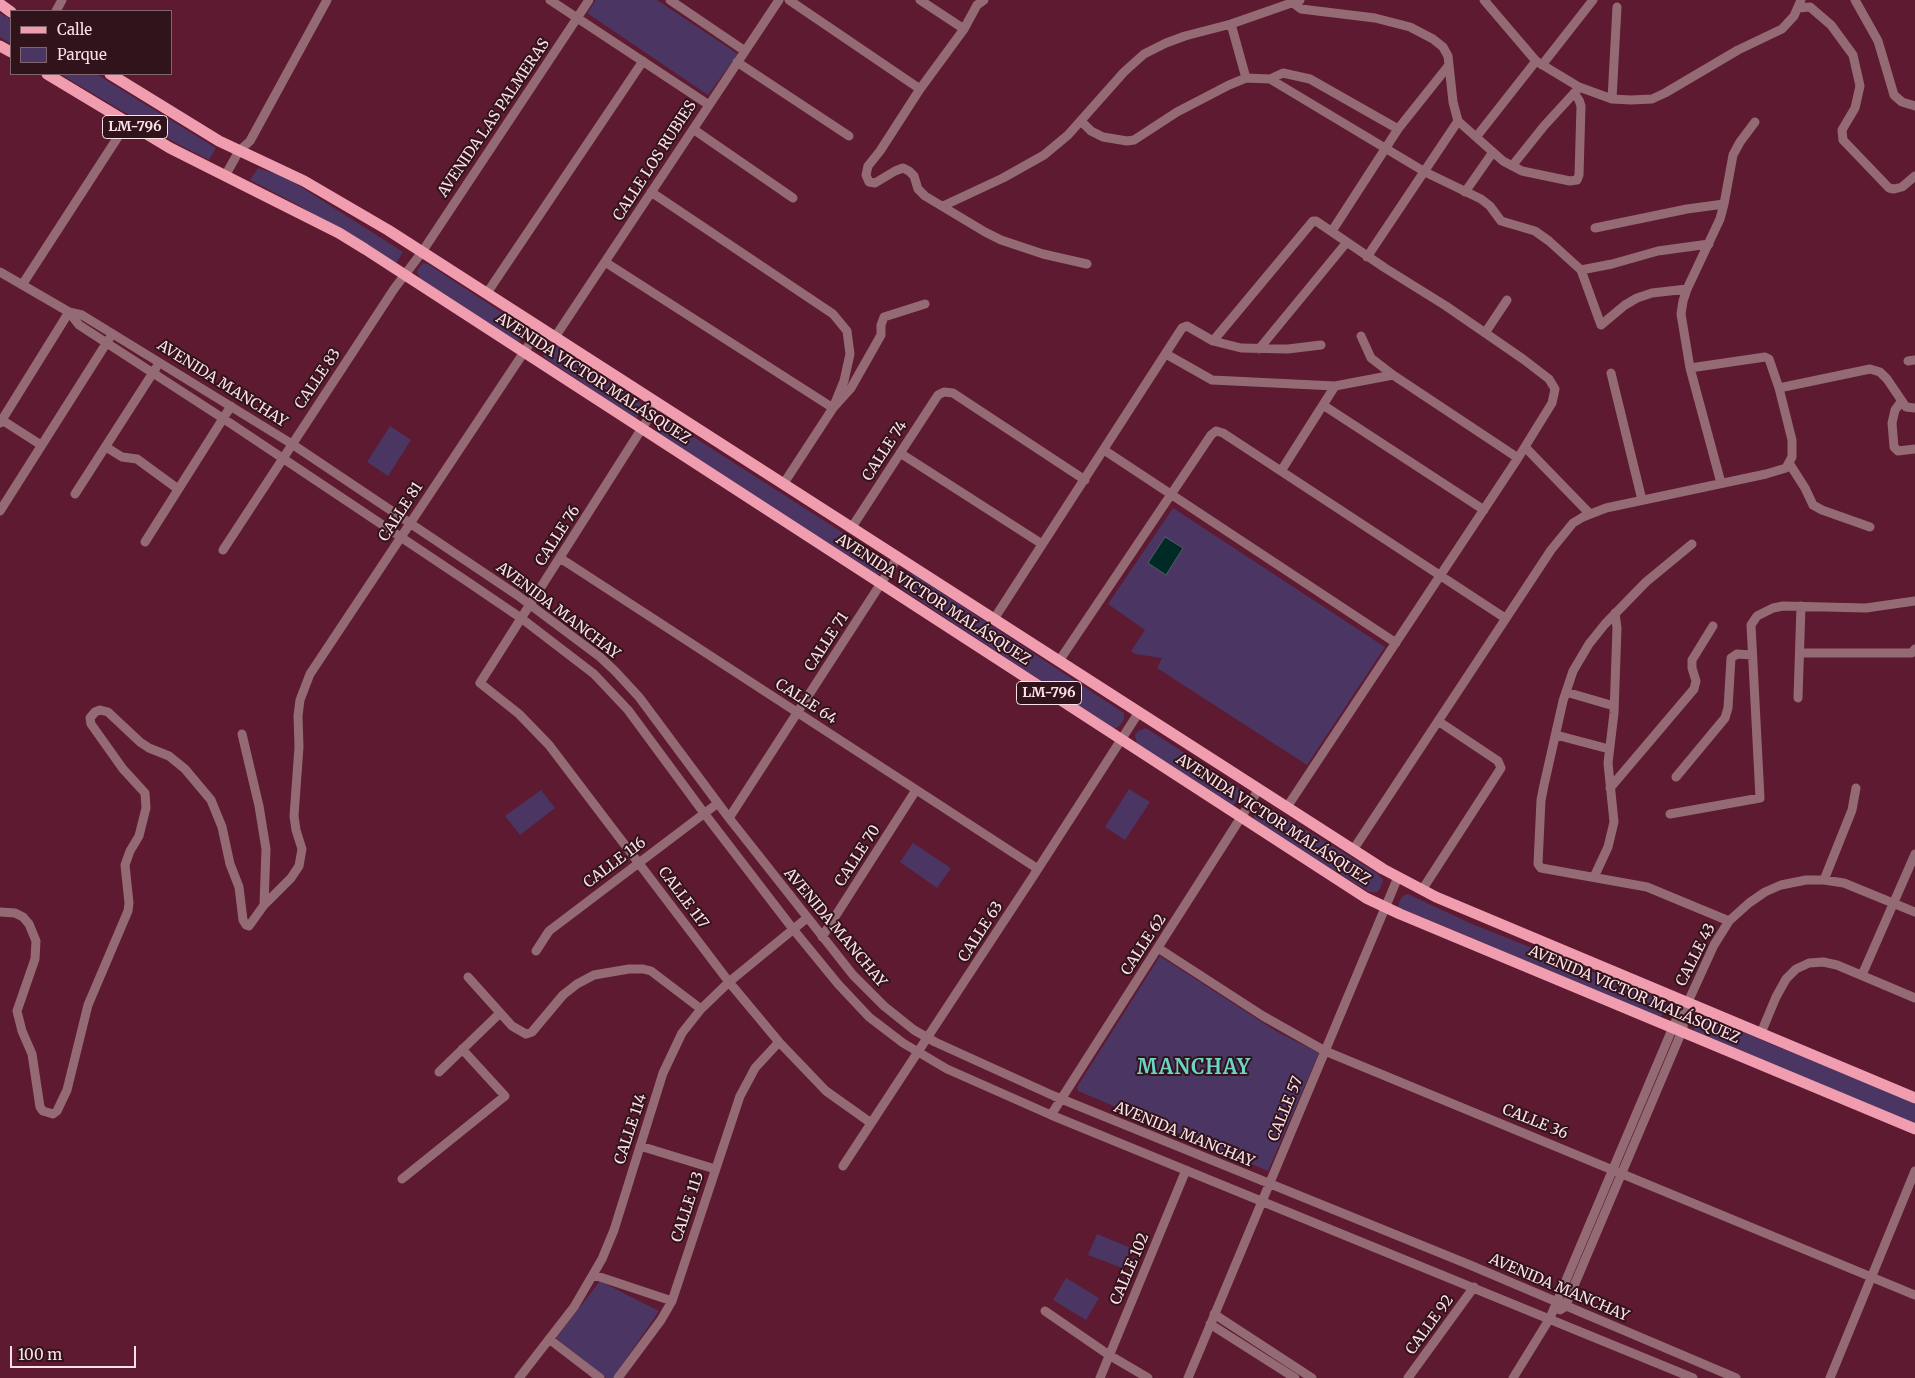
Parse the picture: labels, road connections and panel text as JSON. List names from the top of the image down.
{
  "streets": {
    "main road": ["LM-796", "AVENIDA VICTOR MALÁSQUEZ"],
    "street": [
      "AVENIDA LAS PALMERAS",
      "CALLE LOS RUBIES",
      "CALLE 83",
      "AVENIDA MANCHAY",
      "CALLE 74",
      "CALLE 81",
      "CALLE 76",
      "CALLE 71",
      "CALLE 64",
      "CALLE 70",
      "CALLE 116",
      "CALLE 117",
      "CALLE 63",
      "CALLE 62",
      "CALLE 43",
      "CALLE 57",
      "CALLE 36",
      "CALLE 114",
      "CALLE 113",
      "CALLE 102",
      "CALLE 92"
    ]
  },
  "crossings": [
    ["AVENIDA LAS PALMERAS", "CALLE 83"],
    ["AVENIDA LAS PALMERAS", "AVENIDA VICTOR MALÁSQUEZ"],
    ["CALLE LOS RUBIES", "AVENIDA VICTOR MALÁSQUEZ"],
    ["CALLE 83", "AVENIDA VICTOR MALÁSQUEZ"],
    ["CALLE 83", "AVENIDA MANCHAY"],
    ["AVENIDA VICTOR MALÁSQUEZ", "CALLE 74"],
    ["AVENIDA VICTOR MALÁSQUEZ", "CALLE 81"],
    ["AVENIDA VICTOR MALÁSQUEZ", "CALLE 76"],
    ["AVENIDA VICTOR MALÁSQUEZ", "CALLE 71"],
    ["AVENIDA VICTOR MALÁSQUEZ", "CALLE 63"],
    ["AVENIDA VICTOR MALÁSQUEZ", "CALLE 62"],
    ["AVENIDA VICTOR MALÁSQUEZ", "CALLE 43"],
    ["AVENIDA VICTOR MALÁSQUEZ", "CALLE 57"],
    ["AVENIDA MANCHAY", "CALLE 81"],
    ["AVENIDA MANCHAY", "CALLE 76"],
    ["AVENIDA MANCHAY", "CALLE 71"],
    ["AVENIDA MANCHAY", "CALLE 70"],
    ["AVENIDA MANCHAY", "CALLE 116"],
    ["AVENIDA MANCHAY", "CALLE 63"],
    ["AVENIDA MANCHAY", "CALLE 62"],
    ["AVENIDA MANCHAY", "CALLE 43"],
    ["AVENIDA MANCHAY", "CALLE 57"],
    ["AVENIDA MANCHAY", "CALLE 114"],
    ["AVENIDA MANCHAY", "CALLE 102"],
    ["AVENIDA MANCHAY", "CALLE 92"],
    ["CALLE 76", "CALLE 64"],
    ["CALLE 76", "CALLE 117"],
    ["CALLE 71", "CALLE 64"],
    ["CALLE 64", "CALLE 70"],
    ["CALLE 64", "CALLE 63"],
    ["CALLE 116", "CALLE 117"],
    ["CALLE 117", "CALLE 63"],
    ["CALLE 117", "CALLE 114"],
    ["CALLE 117", "CALLE 113"],
    ["CALLE 62", "CALLE 36"],
    ["CALLE 43", "CALLE 36"],
    ["CALLE 57", "CALLE 36"]
  ],
  "districts": ["MANCHAY"],
  "legend": ["Calle", "Parque"],
  "scale_bar": "100 m"
}
